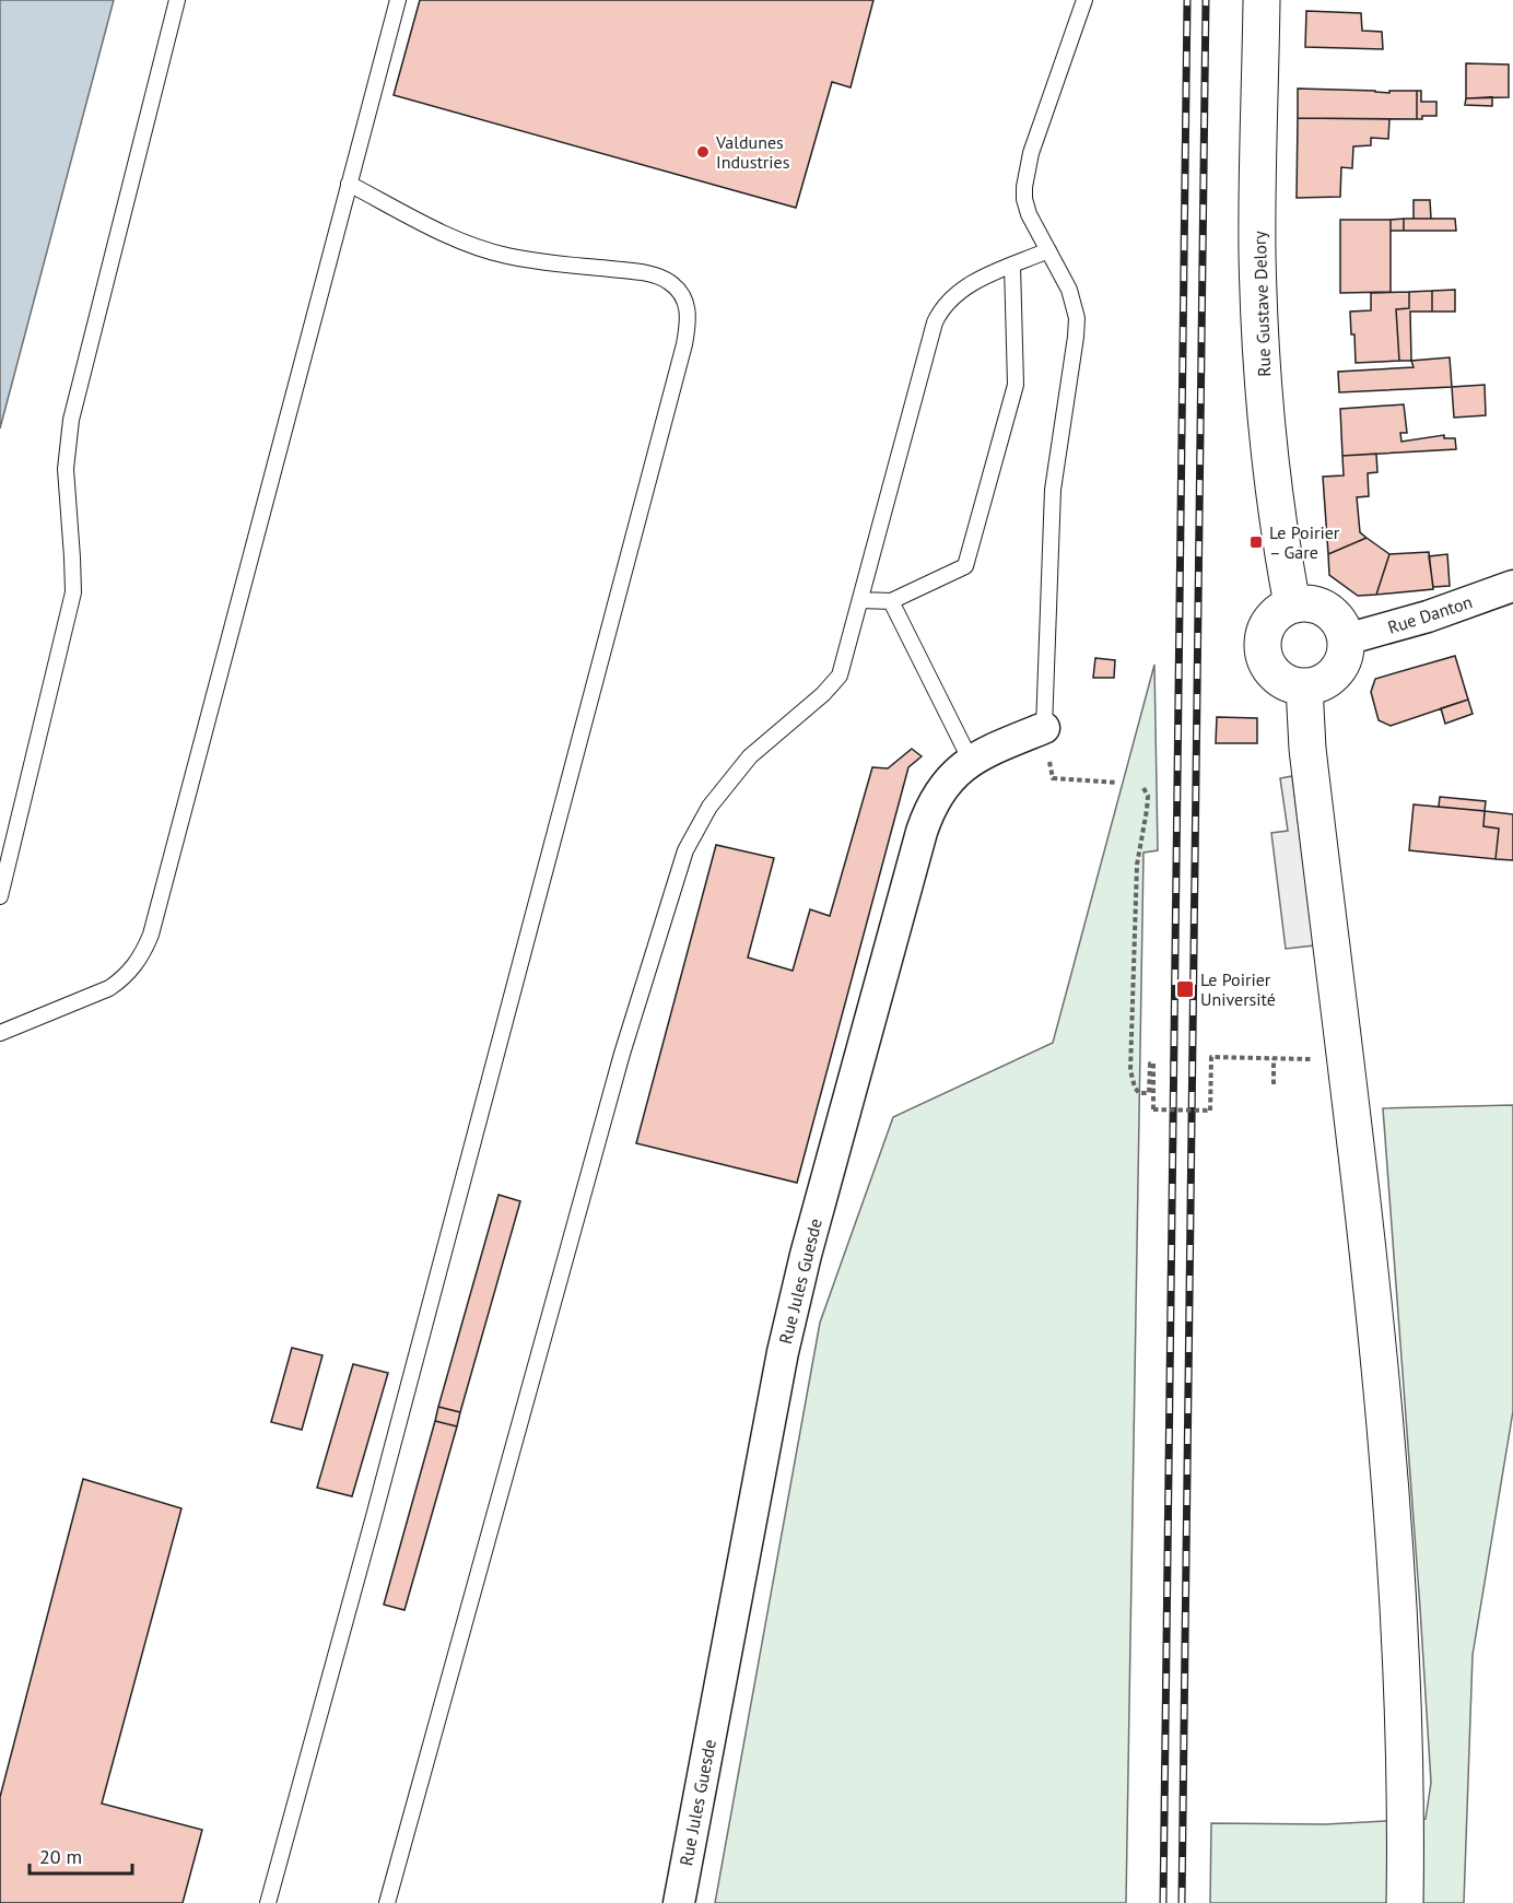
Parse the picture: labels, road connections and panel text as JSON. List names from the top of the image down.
{
  "streets": {
    "street": ["Rue Gustave Delory", "Rue Danton", "Rue Jules Guesde"]
  },
  "crossings": [
    ["Rue Gustave Delory", "Rue Danton"]
  ],
  "places": {
    "other": ["Valdunes Industries"],
    "transit": ["Le Poirier – Gare", "Le Poirier Université"]
  },
  "scale_bar": "20 m"
}
